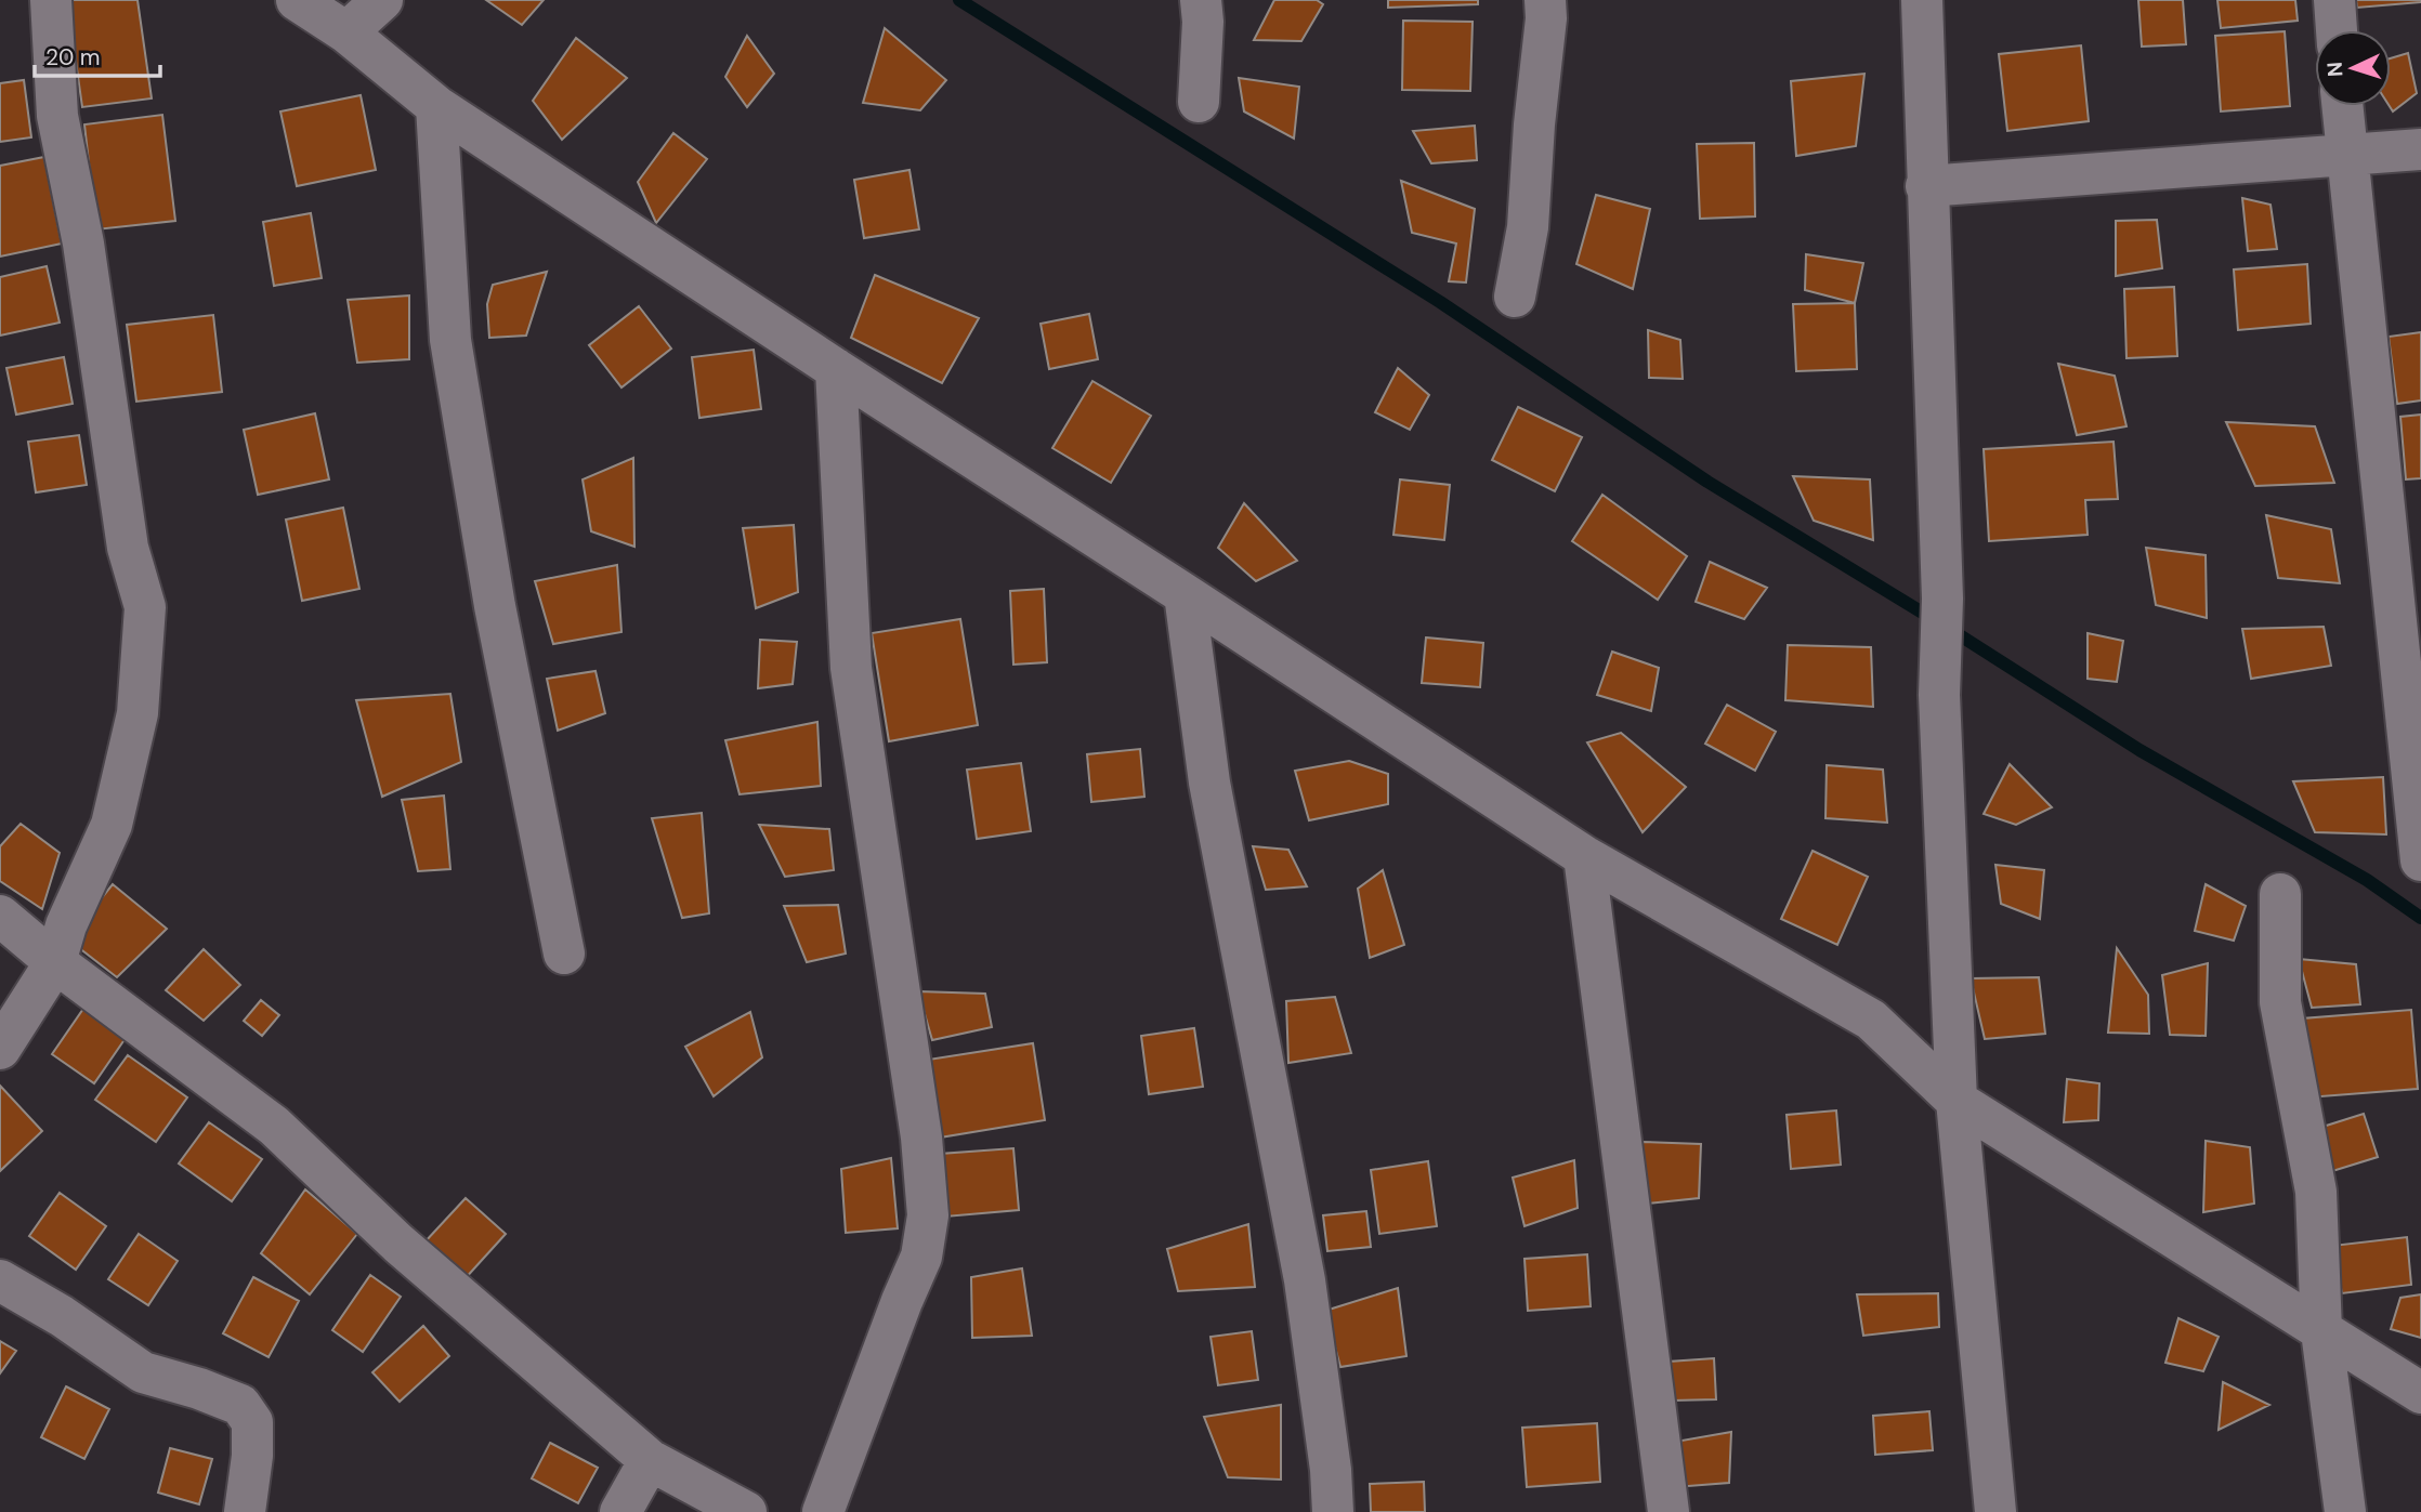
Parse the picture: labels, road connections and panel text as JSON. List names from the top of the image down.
{
  "scale_bar": "20 m",
  "north": "left"
}
